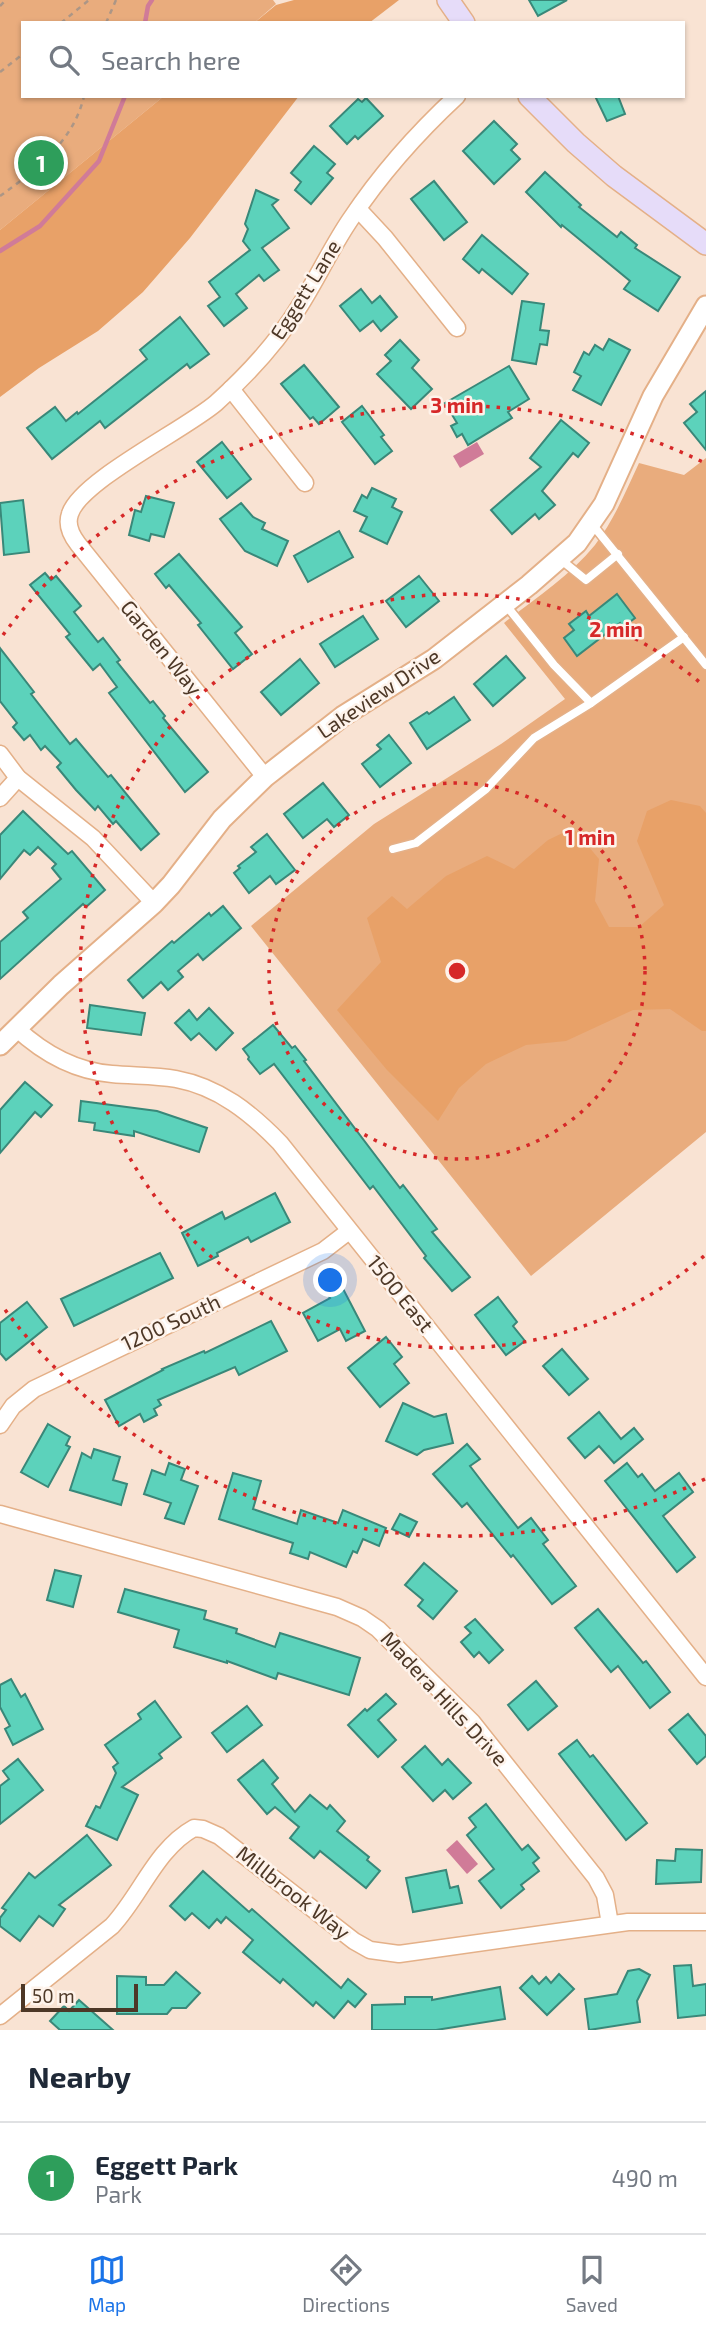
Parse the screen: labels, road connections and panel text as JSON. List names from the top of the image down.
{
  "streets": {
    "street": [
      "Eggett Lane",
      "Garden Way",
      "Lakeview Drive",
      "1500 East",
      "1200 South",
      "Madera Hills Drive",
      "Millbrook Way"
    ]
  },
  "crossings": [
    ["Eggett Lane", "Garden Way"],
    ["Garden Way", "Lakeview Drive"],
    ["Lakeview Drive", "1500 East"],
    ["1500 East", "1200 South"],
    ["Madera Hills Drive", "Millbrook Way"]
  ],
  "scale_bar": "50 m",
  "page": {
    "search": "Search here",
    "pins": "1",
    "scale": "50 m",
    "heading": "Nearby",
    "list": [
      {
        "mark": "1",
        "name": "Eggett Park",
        "note": "Park",
        "value": "490 m"
      }
    ],
    "nav": ["Map", "Directions", "Saved"]
  },
  "rings": ["3 min", "2 min", "1 min"]
}
